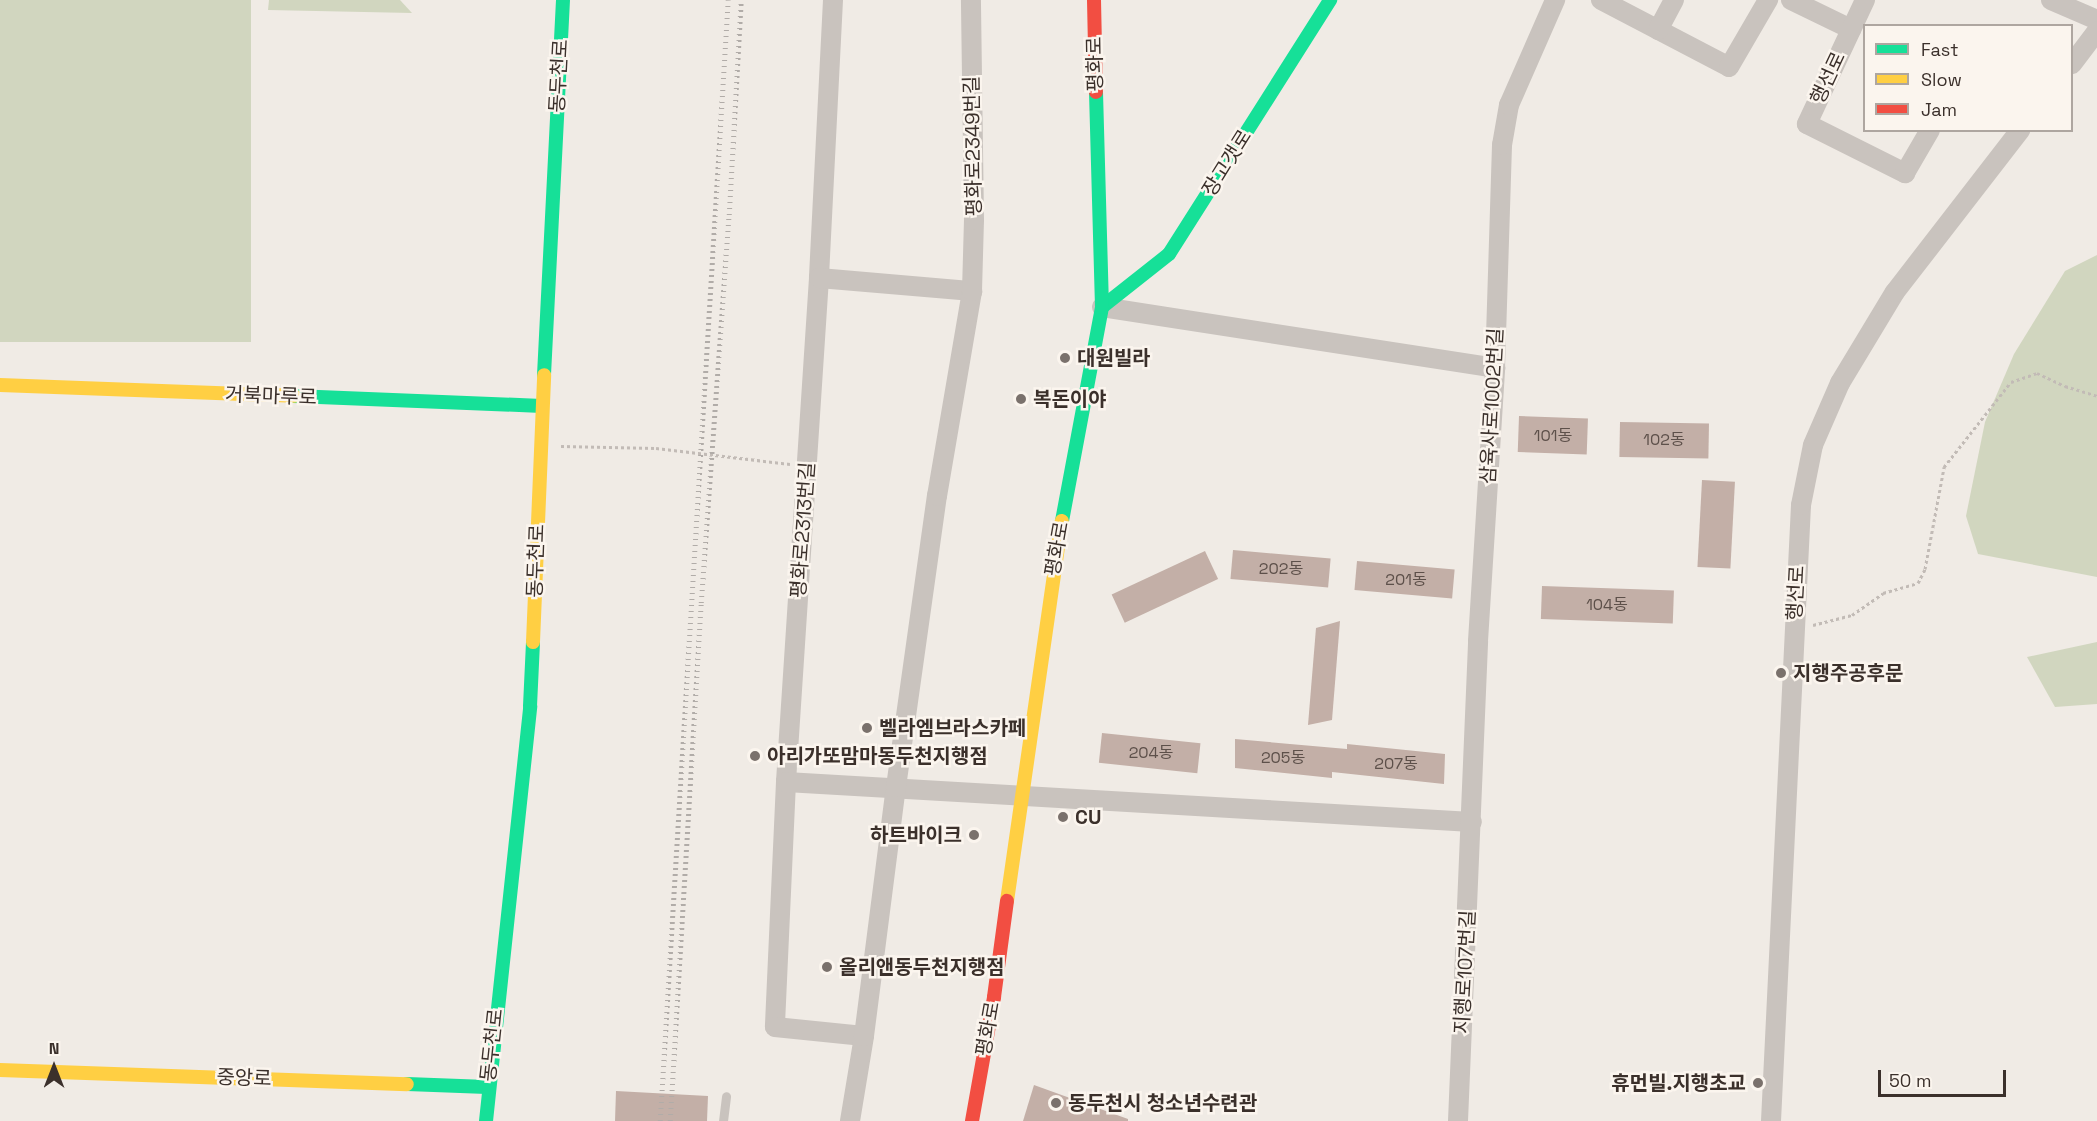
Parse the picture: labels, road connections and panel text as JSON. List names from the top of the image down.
{
  "streets": {
    "street": [
      "평화로",
      "동두천로",
      "행선로",
      "평화로2349번길",
      "장고갯로",
      "거북마루로",
      "삼육사로1002번길",
      "평화로2313번길",
      "지행로107번길",
      "중앙로"
    ]
  },
  "crossings": [
    ["평화로", "장고갯로"],
    ["동두천로", "거북마루로"],
    ["동두천로", "중앙로"],
    ["삼육사로1002번길", "지행로107번길"]
  ],
  "places": [
    "대원빌라",
    "복돈이야",
    "지행주공후문",
    "벨라엠브라스카페",
    "아리가또맘마동두천지행점",
    "CU",
    "하트바이크",
    "올리앤동두천지행점",
    "휴먼빌.지행초교",
    "동두천시 청소년수련관"
  ],
  "house_numbers": [
    "101동",
    "102동",
    "202동",
    "201동",
    "104동",
    "204동",
    "205동",
    "207동"
  ],
  "legend": ["Fast", "Slow", "Jam"],
  "scale_bar": "50 m",
  "north": "top"
}
